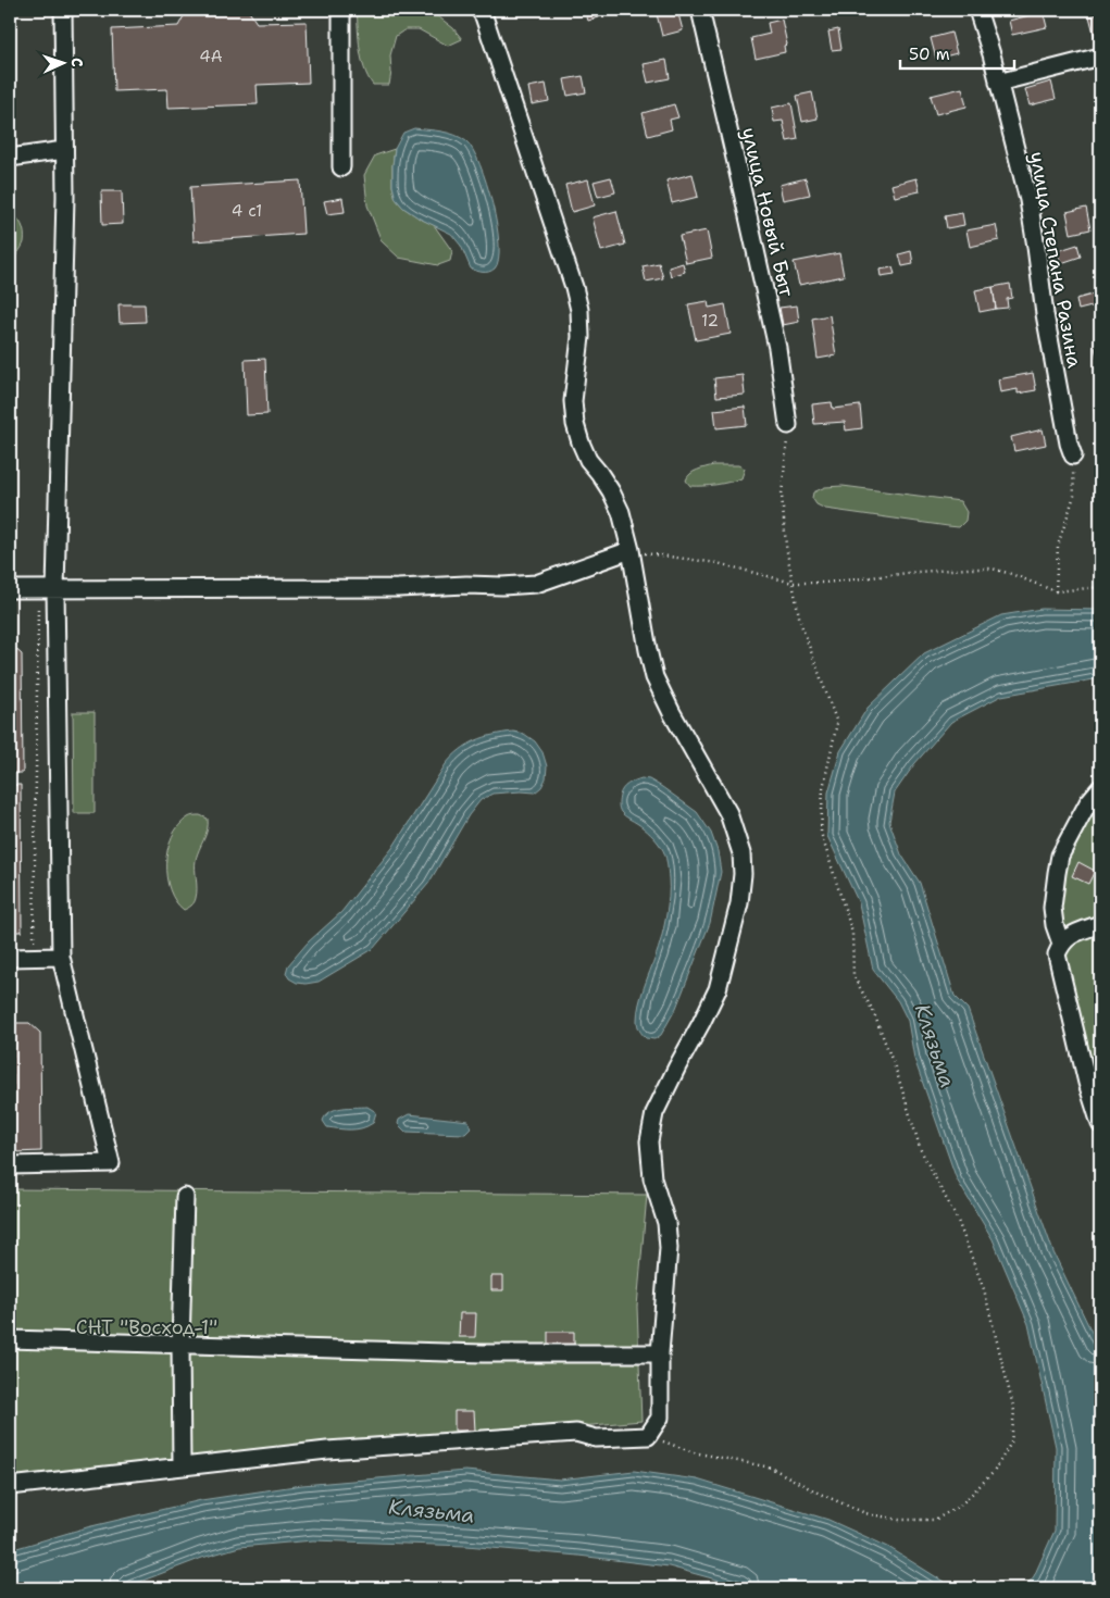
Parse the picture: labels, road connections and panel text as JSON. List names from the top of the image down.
{
  "streets": {
    "street": ["улица Новый Быт", "улица Степана Разина"]
  },
  "water": ["Клязьма"],
  "parks": ["СНТ \"Восход-1\""],
  "house_numbers": ["4А", "4 с1", "12"],
  "scale_bar": "50 m",
  "north": "right"
}
